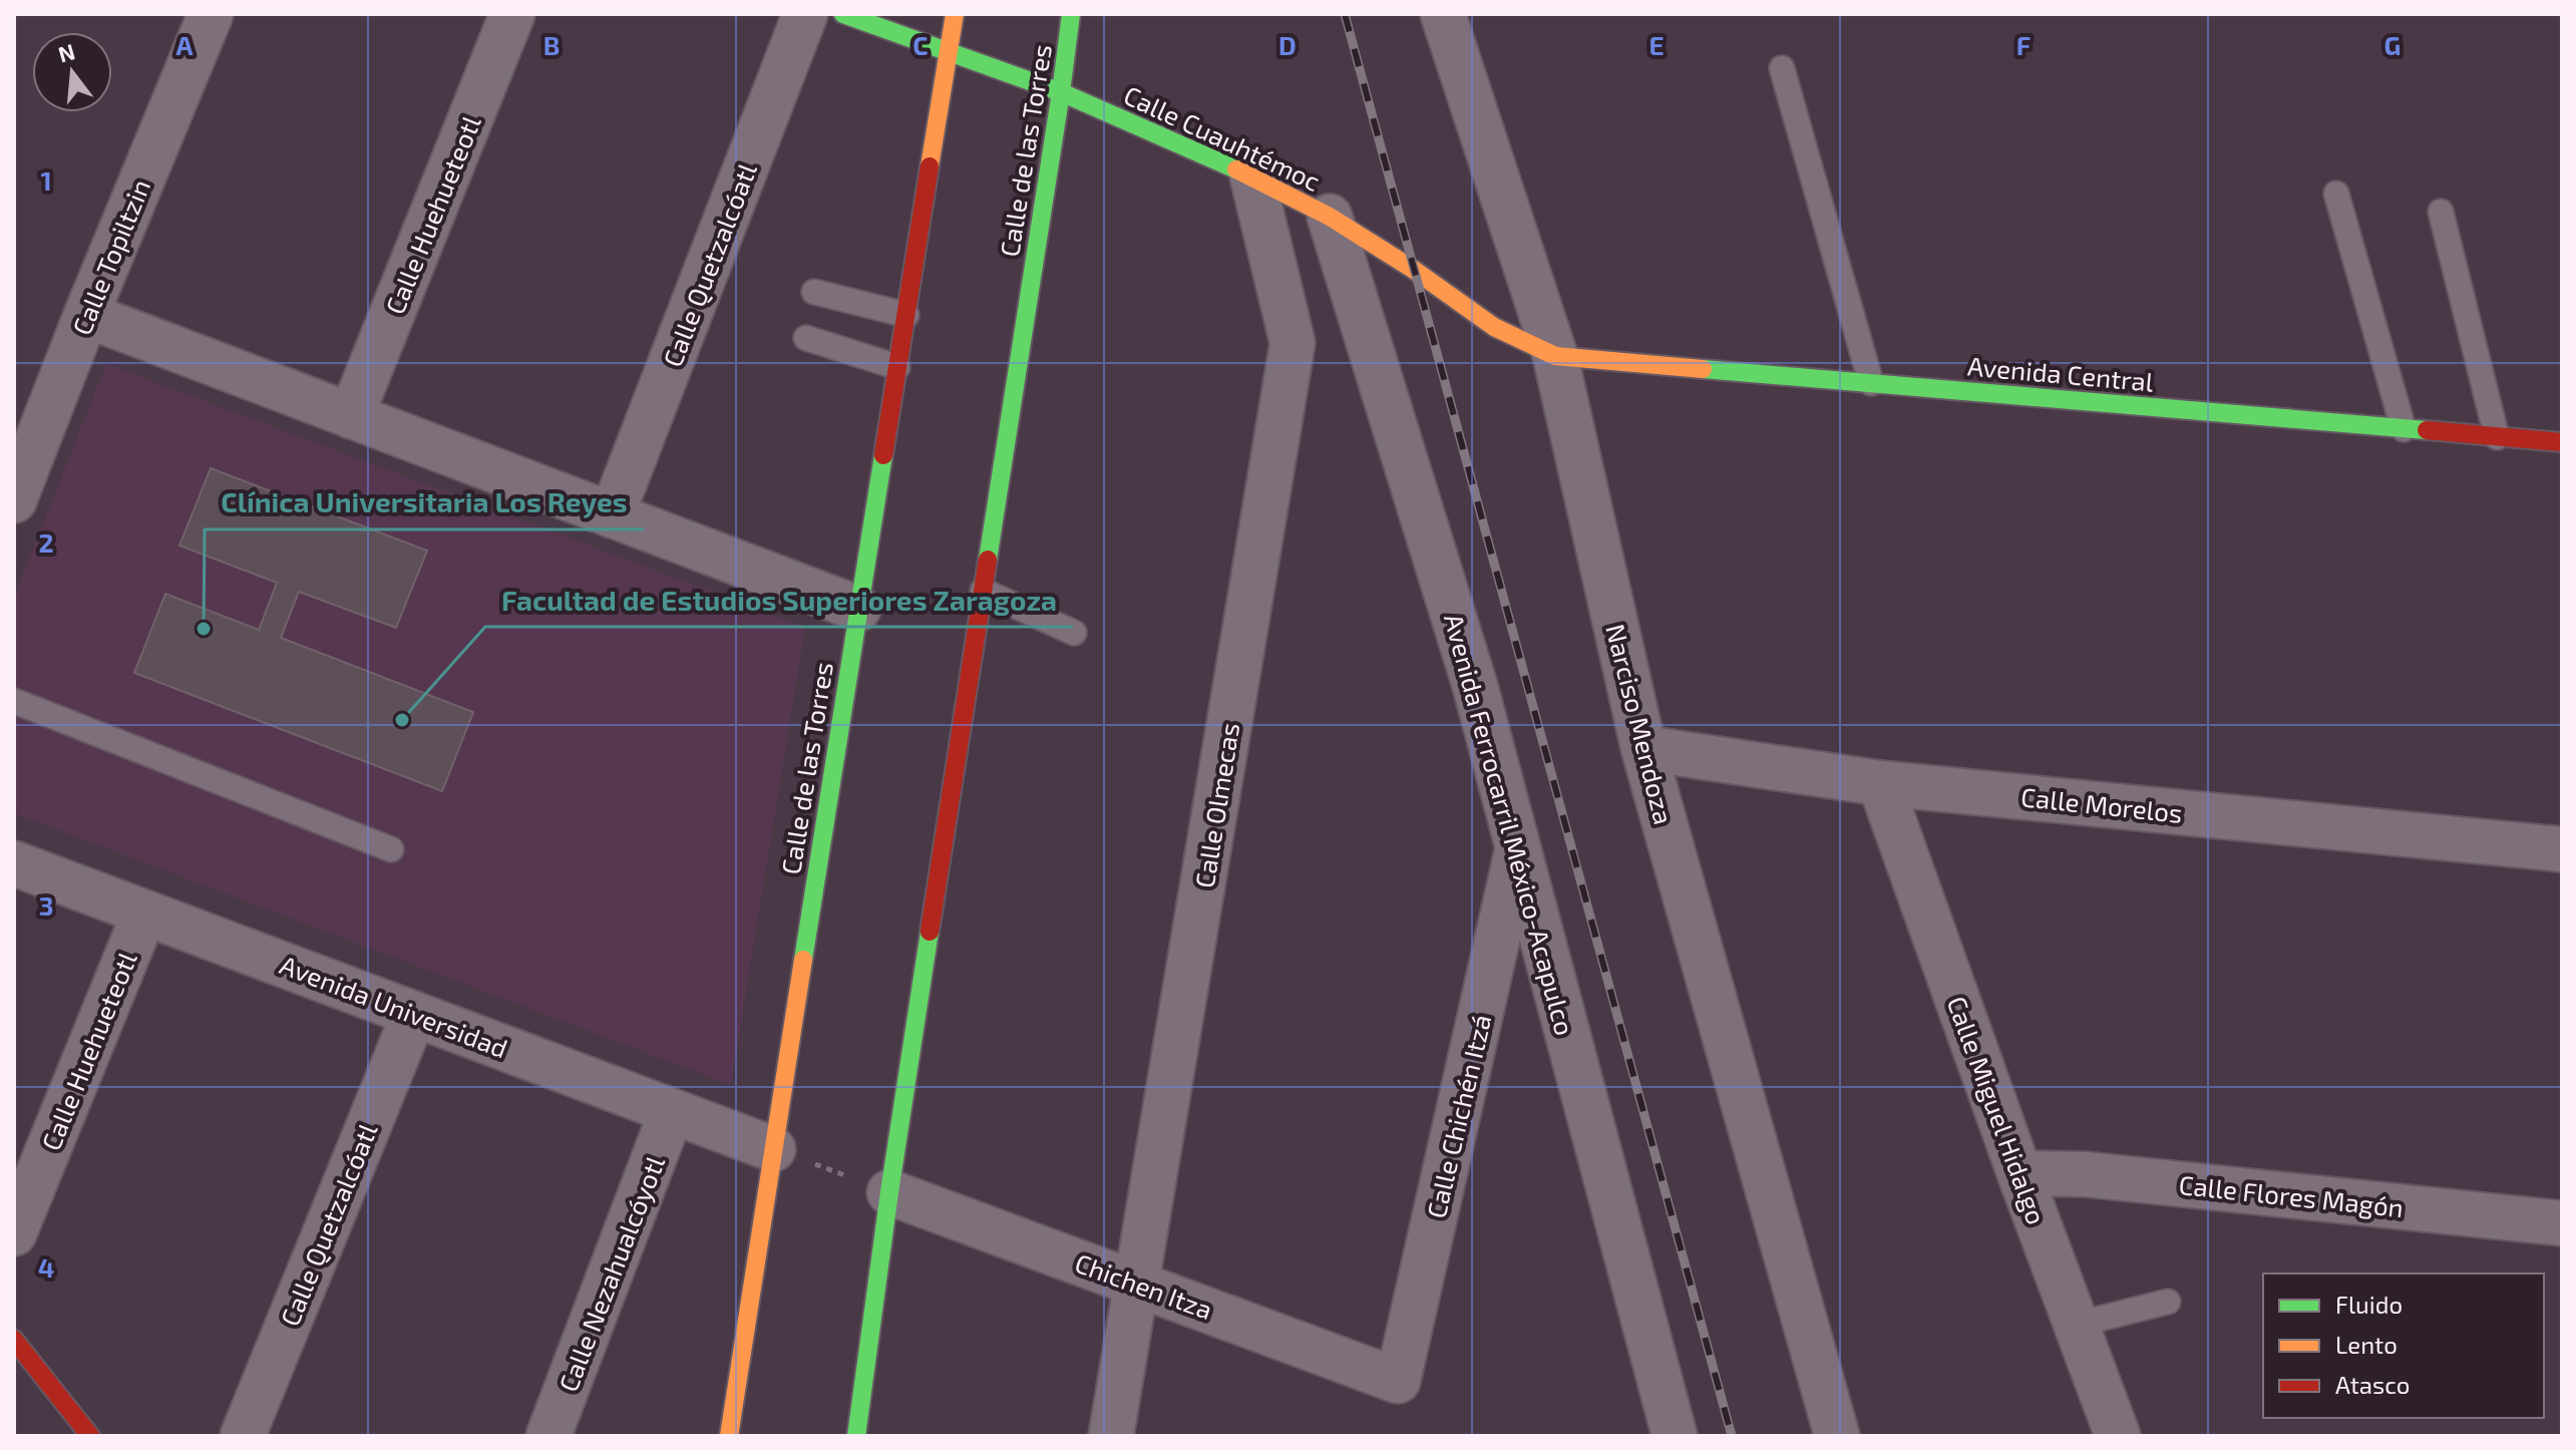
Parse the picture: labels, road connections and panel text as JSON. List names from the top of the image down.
{
  "streets": {
    "main road": ["Calle Cuauhtémoc", "Calle de las Torres", "Avenida Central"],
    "street": [
      "Calle Huehueteotl",
      "Calle Topiltzin",
      "Calle Quetzalcóatl",
      "Narciso Mendoza",
      "Calle Morelos",
      "Calle Olmecas",
      "Avenida Ferrocarril México-Acapulco",
      "Avenida Universidad",
      "Calle Miguel Hidalgo",
      "Calle Chichén Itzá",
      "Calle Flores Magón",
      "Calle Nezahualcóyotl",
      "Chichen Itza"
    ]
  },
  "crossings": [
    ["Calle Cuauhtémoc", "Calle de las Torres"],
    ["Calle Cuauhtémoc", "Avenida Central"],
    ["Calle Cuauhtémoc", "Narciso Mendoza"],
    ["Calle Cuauhtémoc", "Calle Olmecas"],
    ["Calle Cuauhtémoc", "Avenida Ferrocarril México-Acapulco"],
    ["Calle de las Torres", "Avenida Universidad"],
    ["Calle de las Torres", "Chichen Itza"],
    ["Calle Huehueteotl", "Avenida Universidad"],
    ["Calle Quetzalcóatl", "Avenida Universidad"],
    ["Avenida Central", "Narciso Mendoza"],
    ["Narciso Mendoza", "Calle Morelos"],
    ["Calle Morelos", "Calle Miguel Hidalgo"],
    ["Calle Olmecas", "Chichen Itza"],
    ["Avenida Ferrocarril México-Acapulco", "Calle Chichén Itzá"],
    ["Avenida Universidad", "Calle Nezahualcóyotl"],
    ["Calle Miguel Hidalgo", "Calle Flores Magón"],
    ["Calle Chichén Itzá", "Chichen Itza"]
  ],
  "places": ["Clínica Universitaria Los Reyes", "Facultad de Estudios Superiores Zaragoza"],
  "legend": ["Fluido", "Lento", "Atasco"],
  "north": "top",
  "grid": {
    "columns": [
      "A",
      "B",
      "C",
      "D",
      "E",
      "F",
      "G"
    ],
    "rows": [
      "1",
      "2",
      "3",
      "4"
    ]
  }
}
